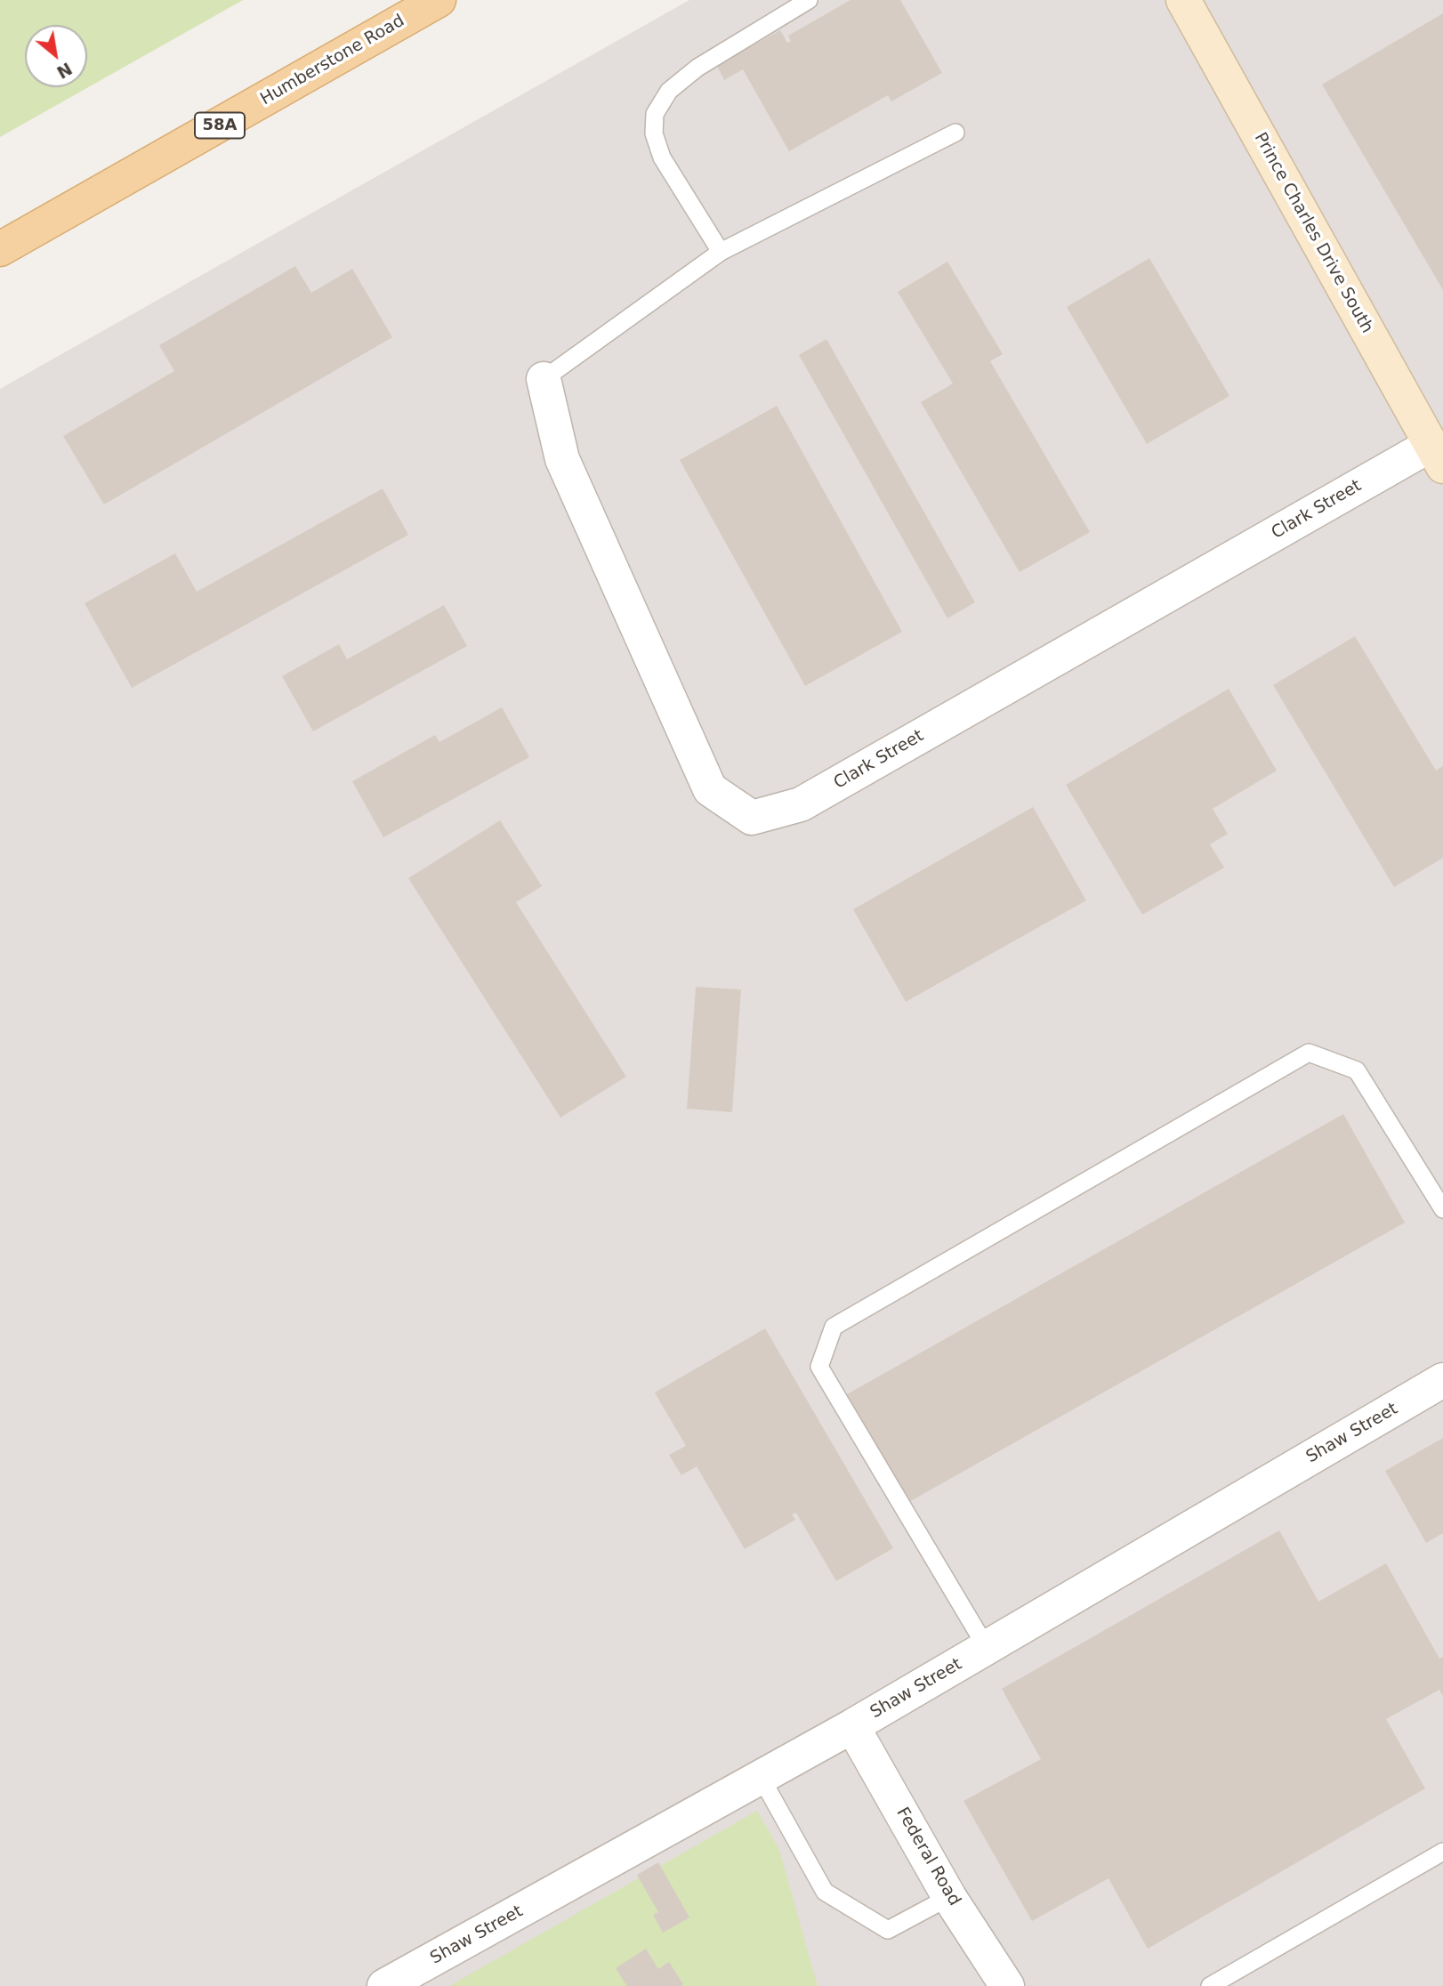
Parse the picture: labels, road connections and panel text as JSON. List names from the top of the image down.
{
  "streets": {
    "main road": ["Humberstone Road", "58A", "Prince Charles Drive South"],
    "street": ["Clark Street", "Shaw Street", "Federal Road"]
  },
  "crossings": [
    ["Prince Charles Drive South", "Clark Street"],
    ["Shaw Street", "Federal Road"]
  ],
  "north": "bottom right"
}
